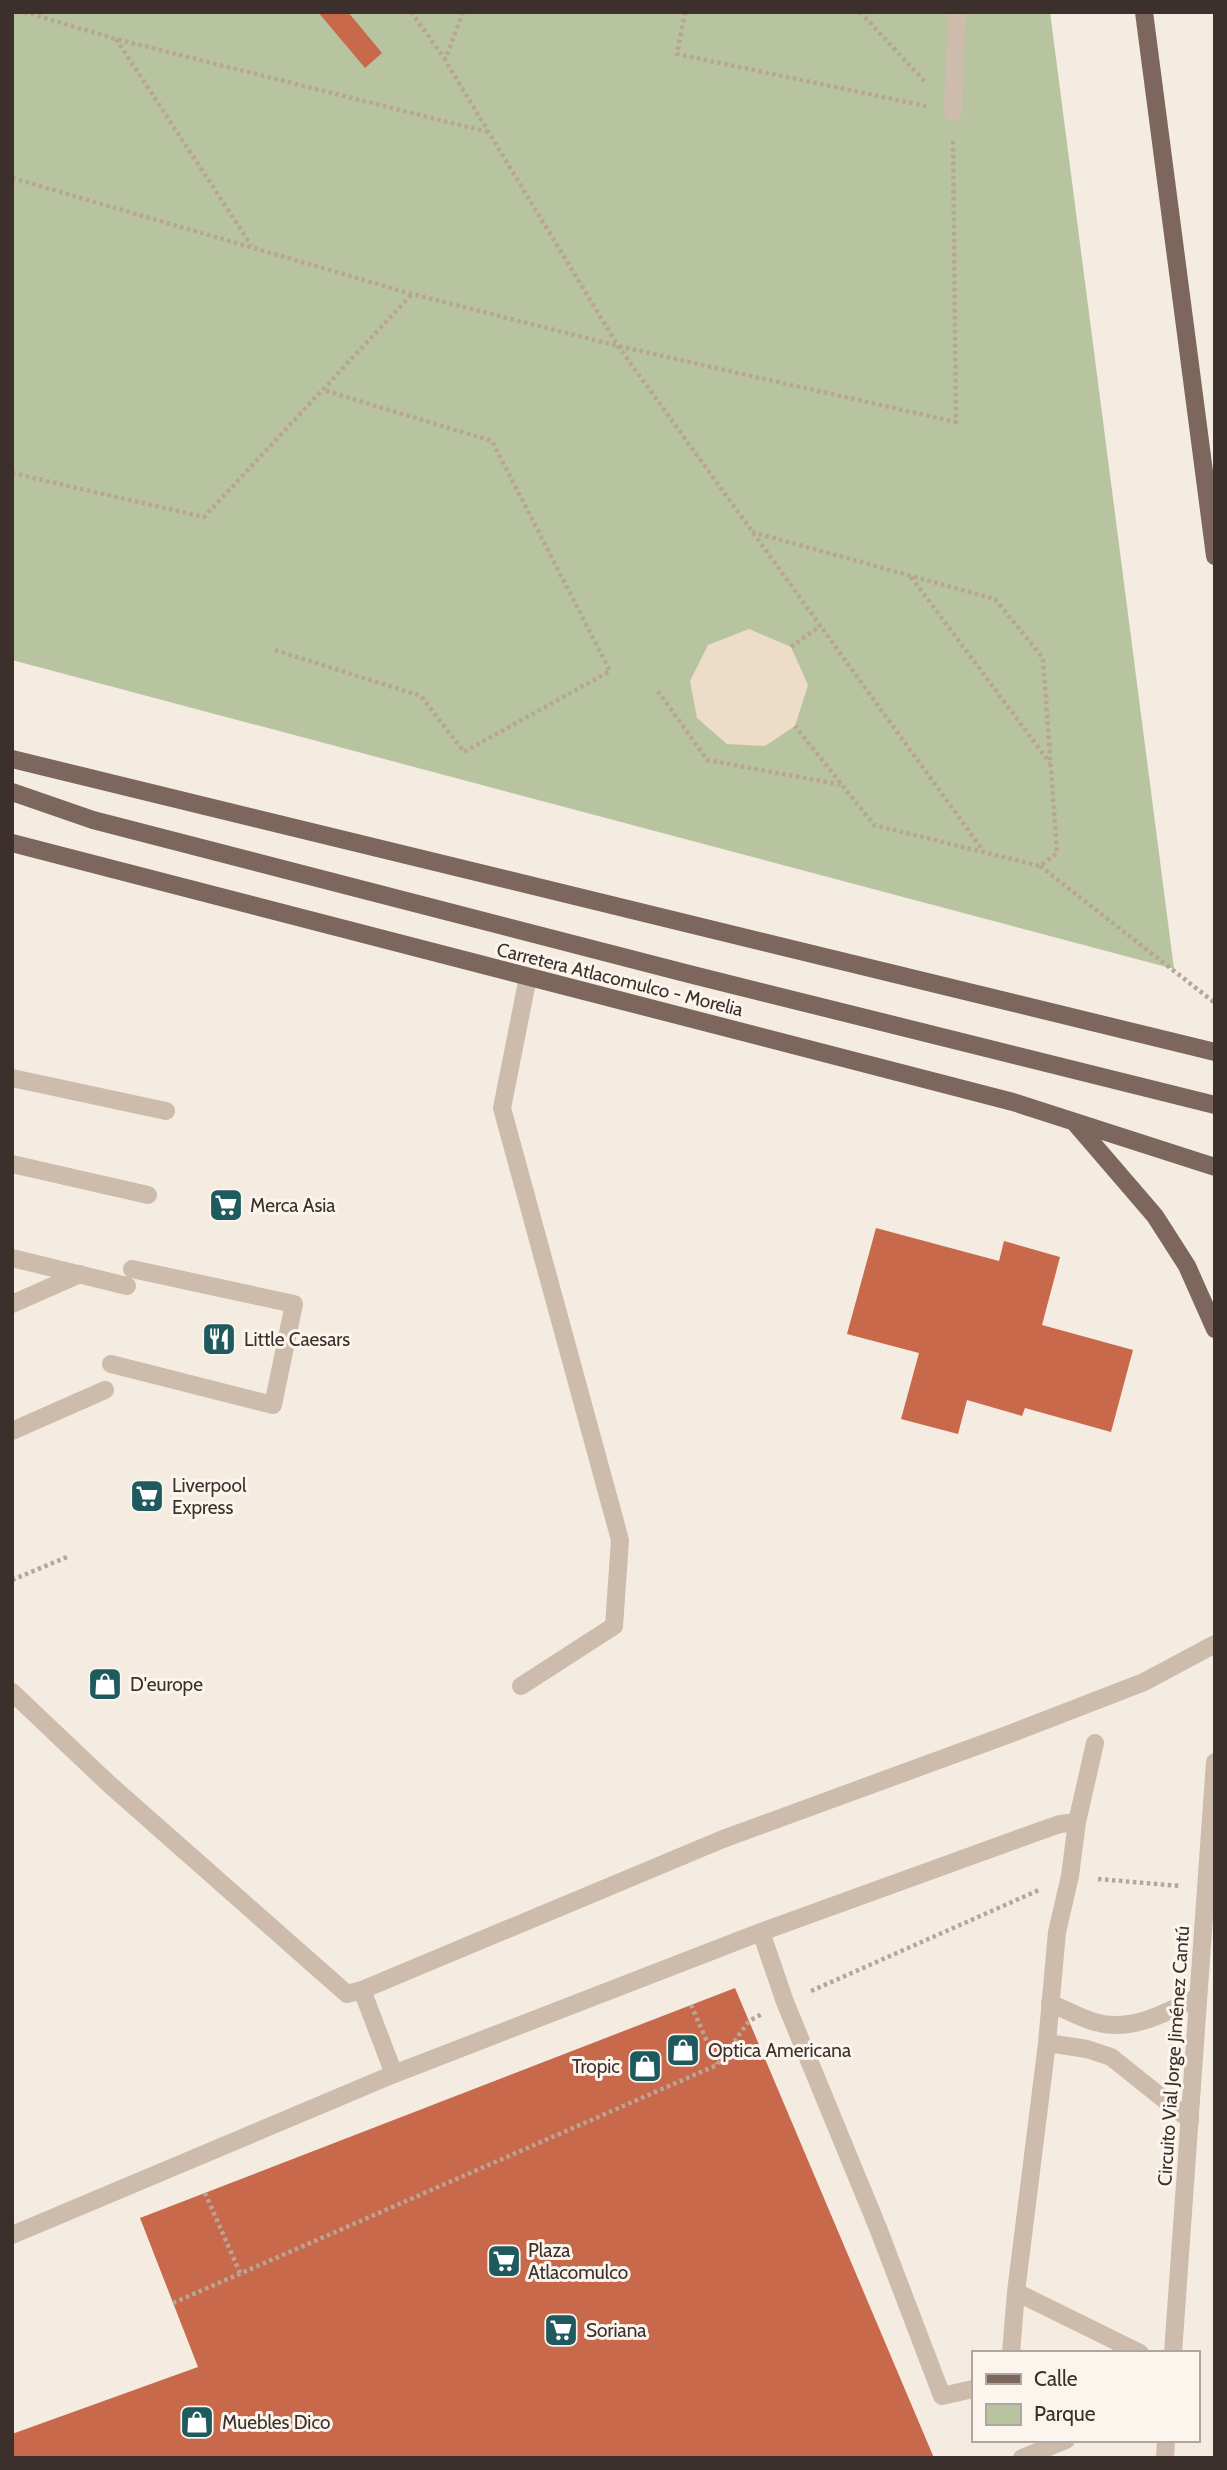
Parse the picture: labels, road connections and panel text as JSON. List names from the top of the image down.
{
  "streets": {
    "main road": ["Carretera Atlacomulco - Morelia"],
    "street": ["Circuito Vial Jorge Jiménez Cantú"]
  },
  "places": {
    "supermarket": [
      "Merca Asia",
      "Liverpool Express",
      "Plaza Atlacomulco",
      "Soriana"
    ],
    "restaurant": ["Little Caesars"],
    "shop": [
      "D'europe",
      "Optica Americana",
      "Tropic",
      "Muebles Dico"
    ]
  },
  "legend": ["Calle", "Parque"]
}
